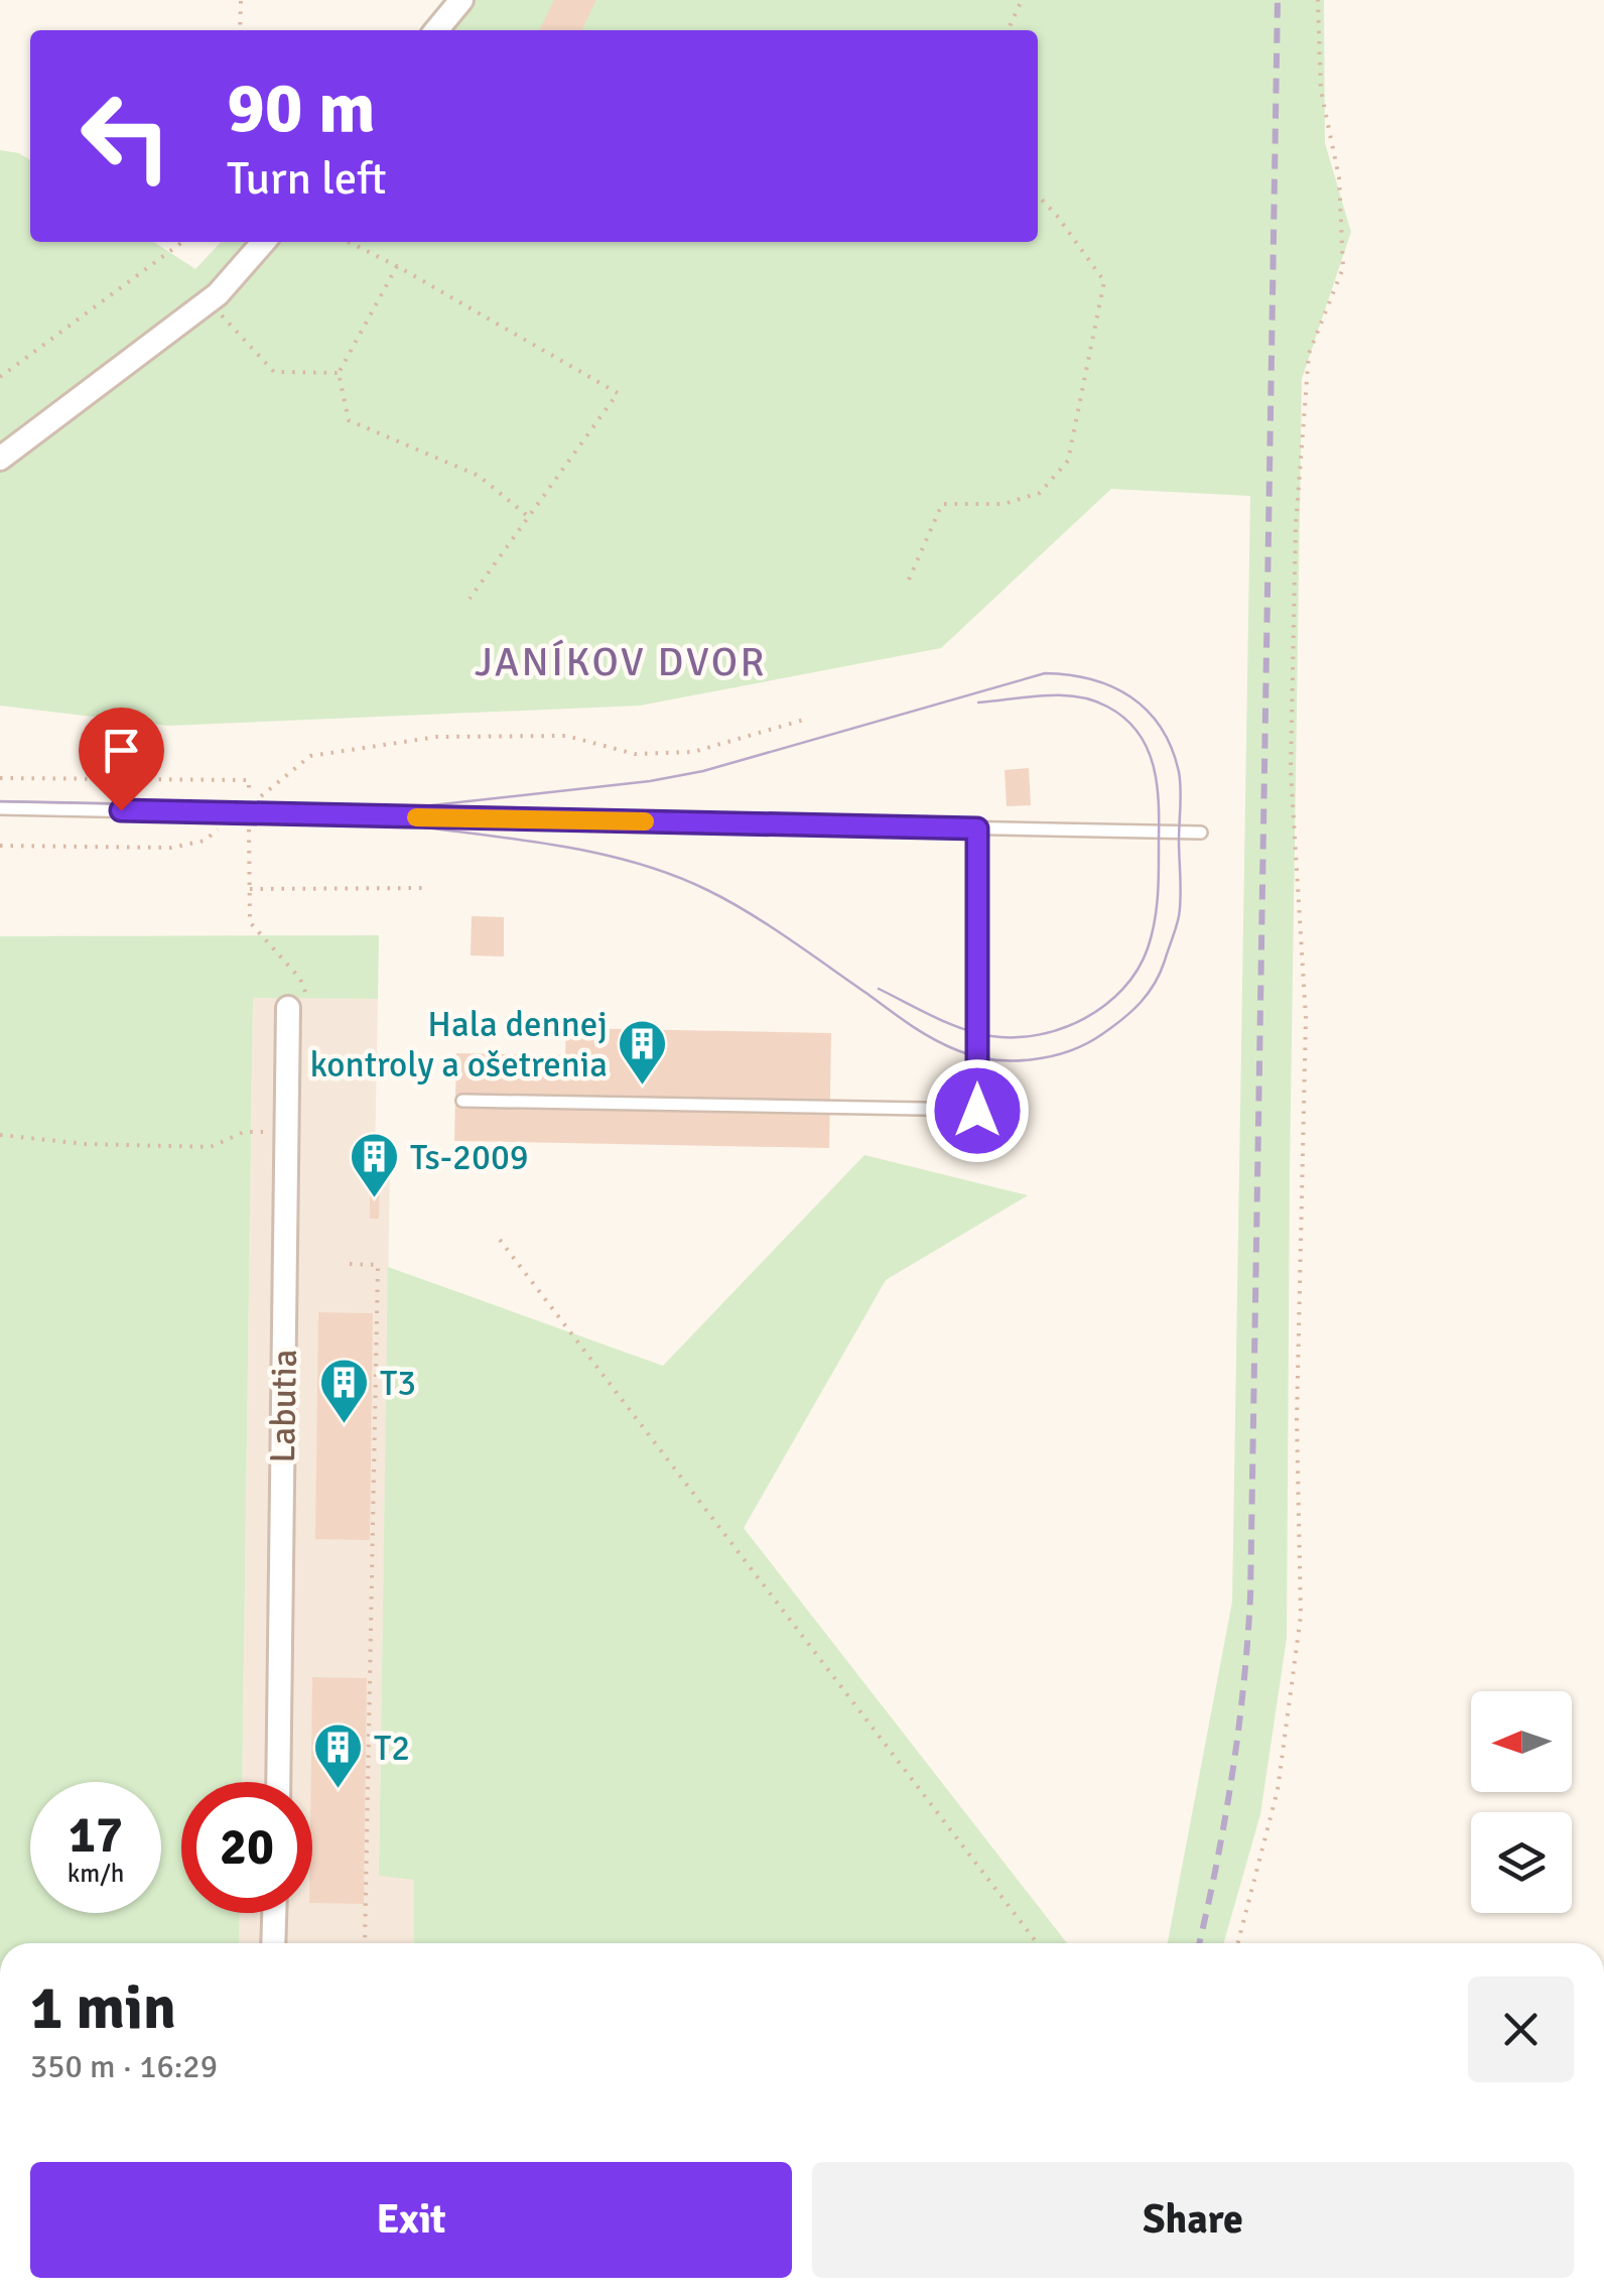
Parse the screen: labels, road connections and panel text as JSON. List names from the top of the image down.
{
  "streets": {
    "street": ["Labutia"]
  },
  "districts": ["JANÍKOV DVOR"],
  "places": {
    "building": [
      "Hala dennej kontroly a ošetrenia",
      "Ts-2009",
      "T3",
      "T2"
    ]
  },
  "north": "left",
  "page": {
    "turn": ["90 m", "Turn left"],
    "speed": "17 km/h",
    "limit": "20",
    "heading": ["1 min", "350 m · 16:29"],
    "buttons": ["Exit", "Share"]
  }
}
